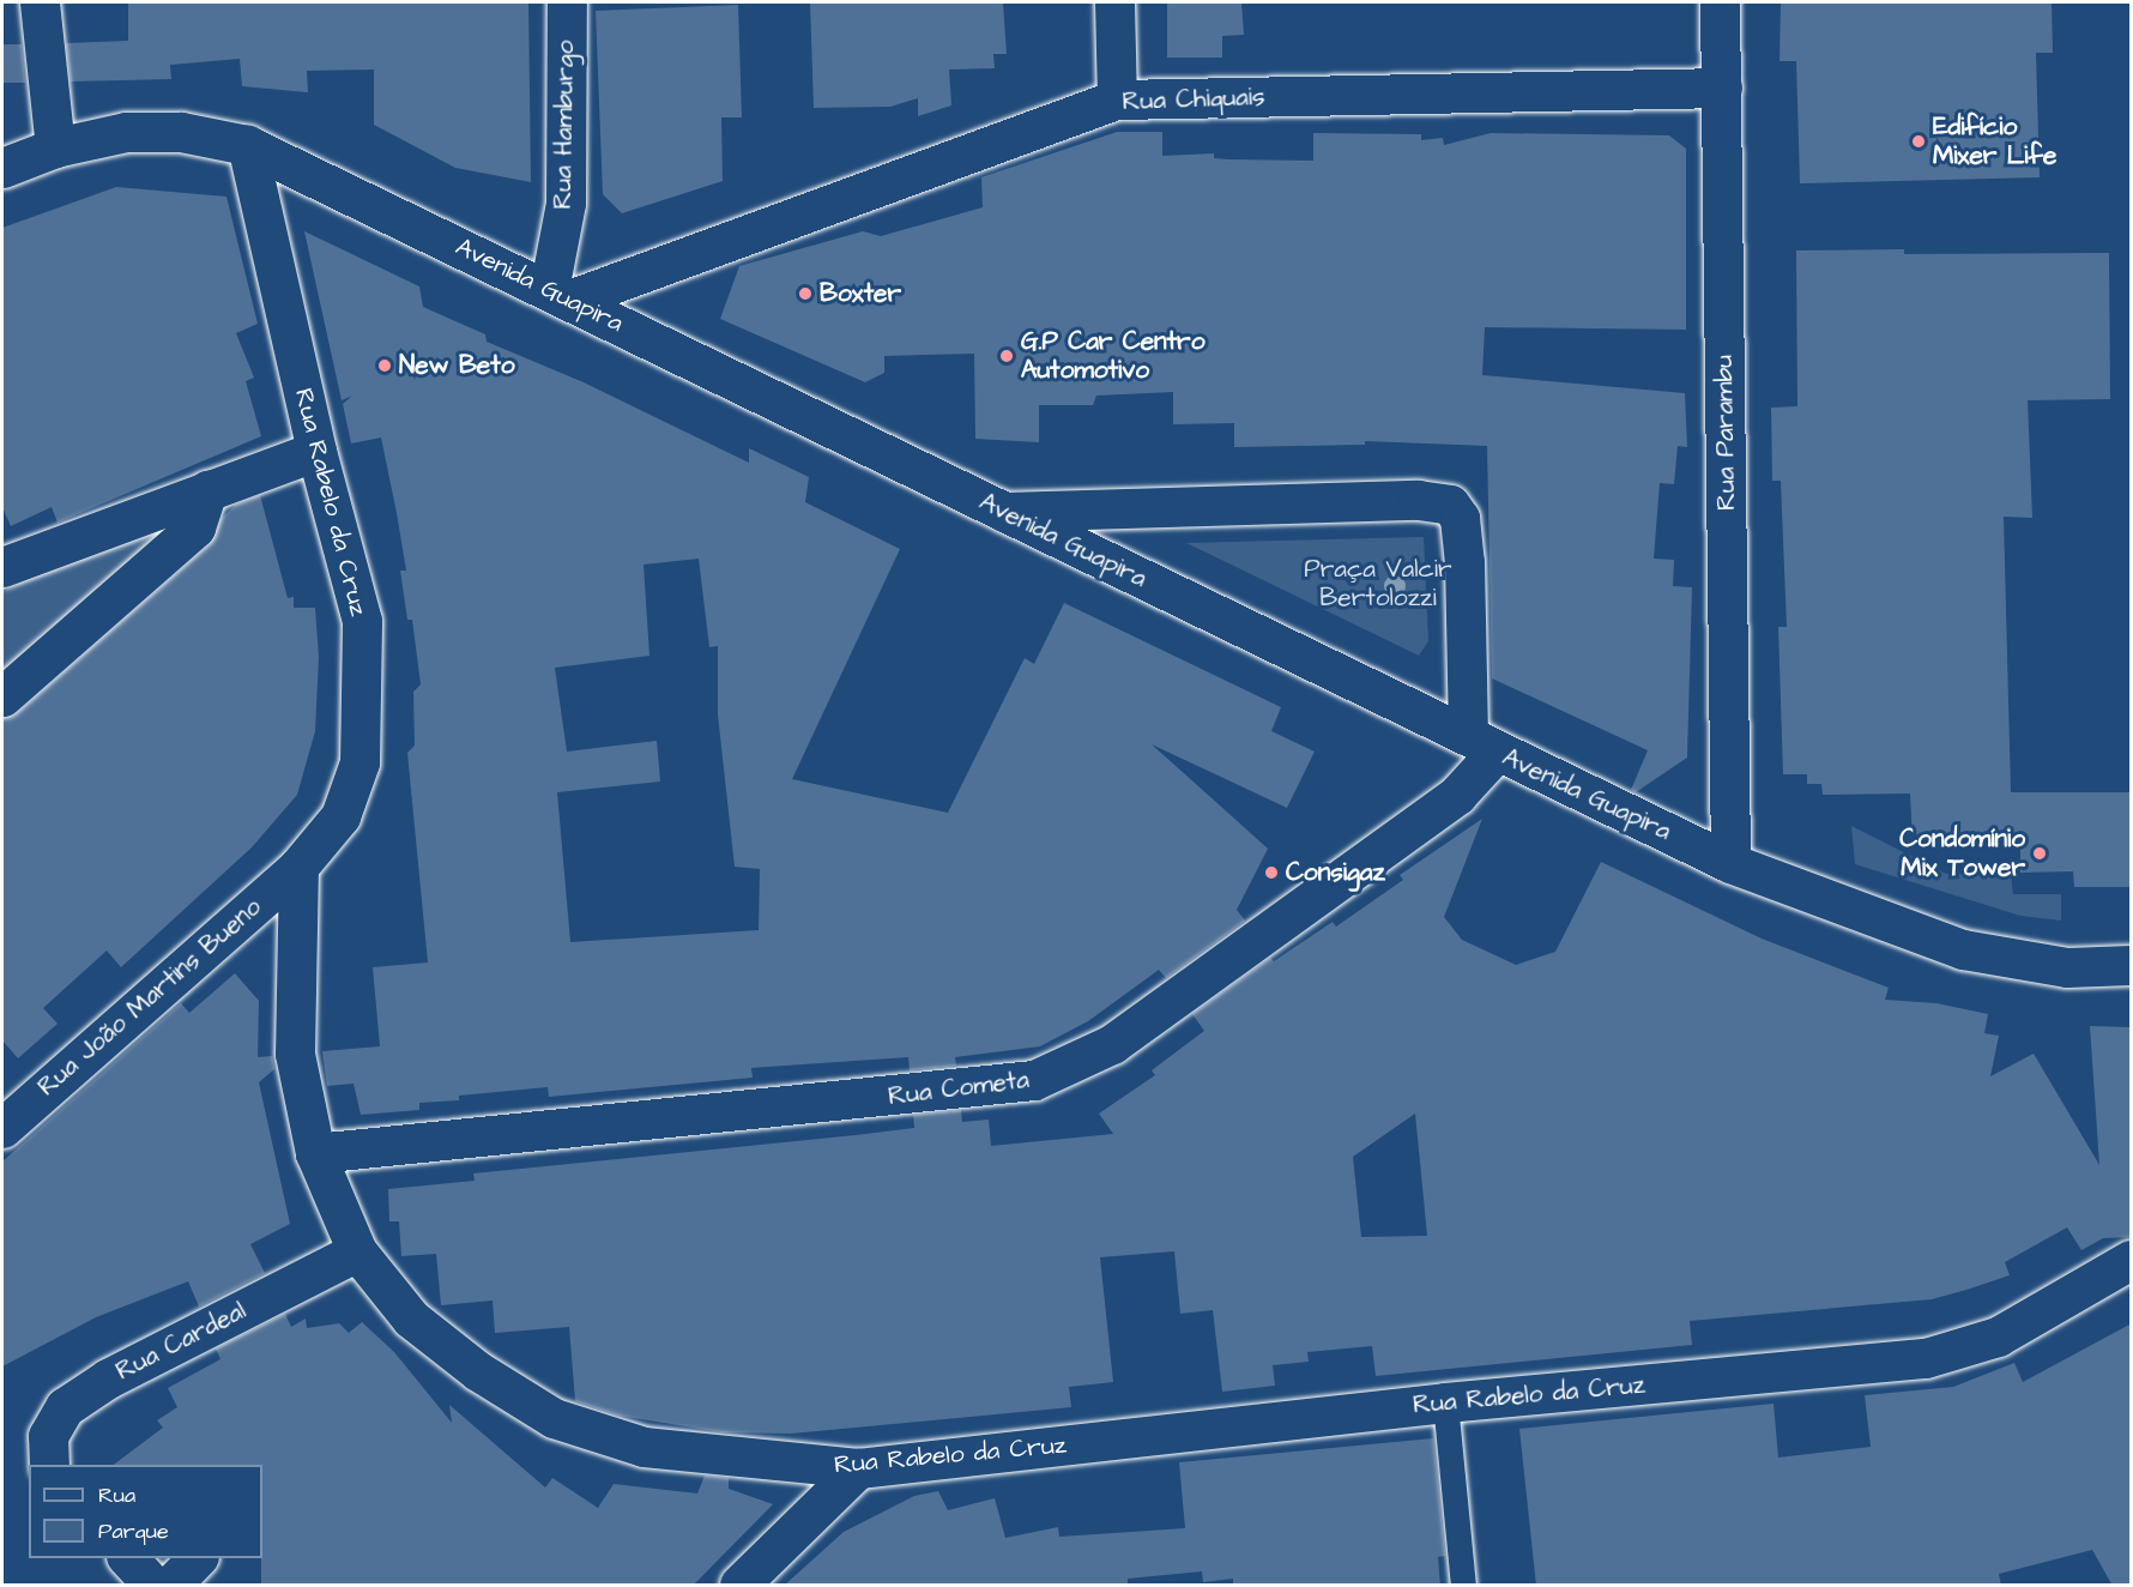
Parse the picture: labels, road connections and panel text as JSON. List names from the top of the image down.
{
  "streets": {
    "street": [
      "Rua Chiquais",
      "Rua Hamburgo",
      "Avenida Guapira",
      "Rua Parambu",
      "Rua Rabelo da Cruz",
      "Rua João Martins Bueno",
      "Rua Cometa",
      "Rua Cardeal"
    ]
  },
  "crossings": [
    ["Rua Chiquais", "Rua Hamburgo"],
    ["Rua Chiquais", "Avenida Guapira"],
    ["Rua Chiquais", "Rua Parambu"],
    ["Rua Hamburgo", "Avenida Guapira"],
    ["Avenida Guapira", "Rua Parambu"],
    ["Avenida Guapira", "Rua Rabelo da Cruz"],
    ["Avenida Guapira", "Rua Cometa"],
    ["Rua Rabelo da Cruz", "Rua João Martins Bueno"],
    ["Rua Rabelo da Cruz", "Rua Cometa"],
    ["Rua Rabelo da Cruz", "Rua Cardeal"]
  ],
  "parks": ["Praça Valcir Bertolozzi"],
  "places": [
    "Edifício Mixer Life",
    "Boxter",
    "G.P Car Centro Automotivo",
    "New Beto",
    "Condomínio Mix Tower",
    "Consigaz"
  ],
  "legend": ["Rua", "Parque"]
}
